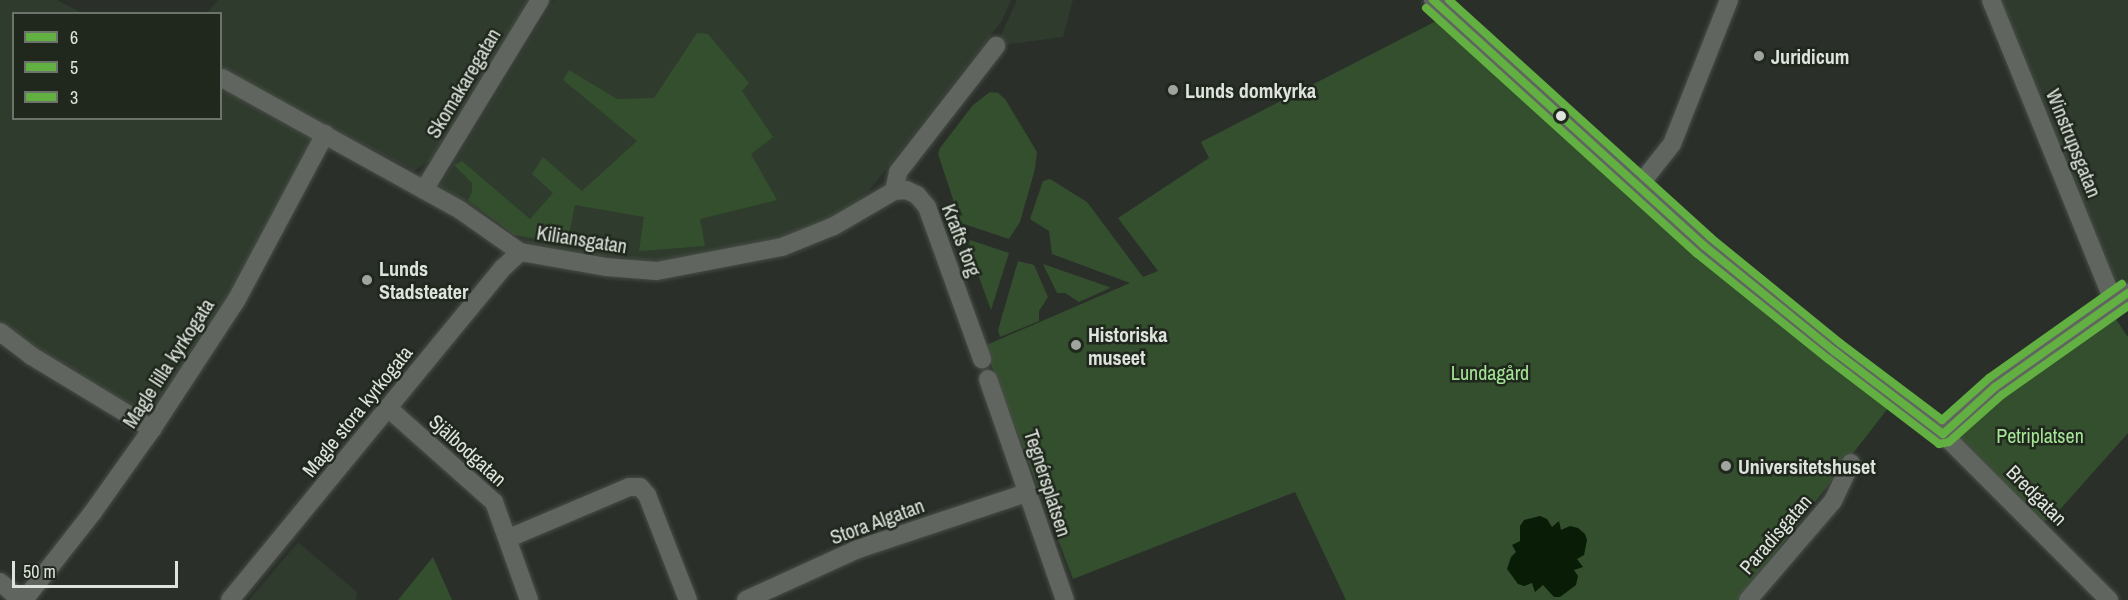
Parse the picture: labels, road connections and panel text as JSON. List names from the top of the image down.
{
  "streets": {
    "street": [
      "Skomakaregatan",
      "Winstrupsgatan",
      "Kiliansgatan",
      "Krafts torg",
      "Magle lilla kyrkogata",
      "Magle stora kyrkogata",
      "Själbodgatan",
      "Tegnérsplatsen",
      "Bredgatan",
      "Stora Algatan",
      "Paradisgatan"
    ]
  },
  "crossings": [
    ["Skomakaregatan", "Kiliansgatan"],
    ["Kiliansgatan", "Krafts torg"],
    ["Kiliansgatan", "Magle lilla kyrkogata"],
    ["Kiliansgatan", "Magle stora kyrkogata"],
    ["Magle stora kyrkogata", "Själbodgatan"],
    ["Tegnérsplatsen", "Stora Algatan"]
  ],
  "parks": ["Lundagård", "Petriplatsen"],
  "places": [
    "Juridicum",
    "Lunds domkyrka",
    "Lunds Stadsteater",
    "Historiska museet",
    "Universitetshuset"
  ],
  "lines": ["transit line 6", "transit line 3", "transit line 5"],
  "legend": ["6", "5", "3"],
  "scale_bar": "50 m"
}
